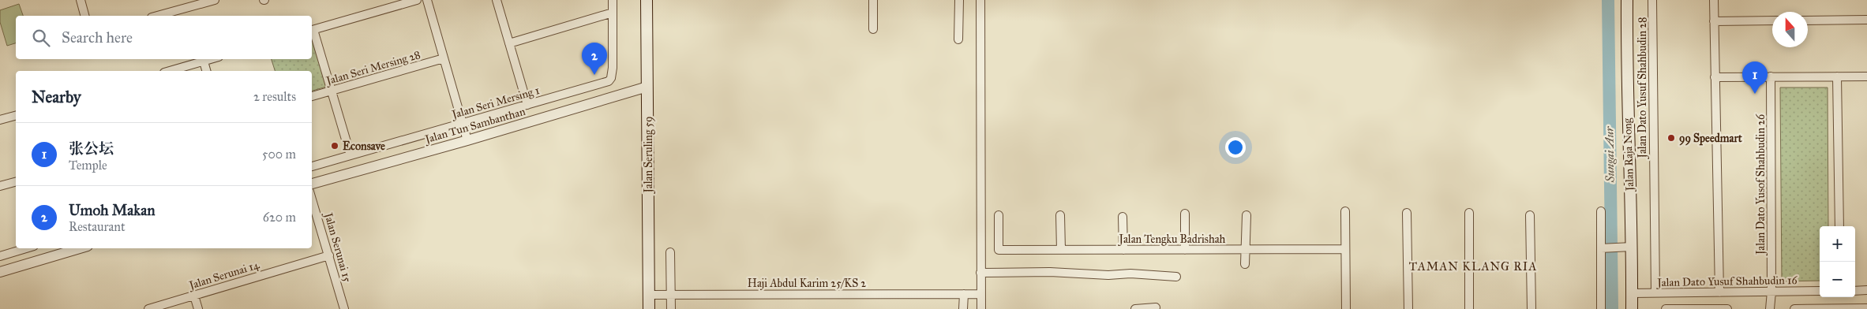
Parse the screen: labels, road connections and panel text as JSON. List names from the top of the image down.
{
  "streets": {
    "main road": ["Jalan Seruling 59", "Jalan Raja Nong"],
    "street": [
      "Jalan Seri Mersing 28",
      "Jalan Dato Yusuf Shahbudin 28",
      "Jalan Seri Mersing 1",
      "Jalan Tun Sambanthan",
      "Jalan Dato Yusof Shahbudin 26",
      "Jalan Tengku Badrishah",
      "Jalan Serunai 15",
      "Jalan Serunai 14",
      "Jalan Dato Yusuf Shahbudin 16",
      "Haji Abdul Karim 25/KS 2"
    ]
  },
  "crossings": [
    ["Jalan Dato Yusuf Shahbudin 28", "Jalan Dato Yusuf Shahbudin 16"],
    ["Jalan Seri Mersing 1", "Jalan Tun Sambanthan"],
    ["Jalan Tun Sambanthan", "Jalan Seruling 59"],
    ["Jalan Seruling 59", "Haji Abdul Karim 25/KS 2"],
    ["Jalan Raja Nong", "Jalan Dato Yusuf Shahbudin 16"],
    ["Jalan Dato Yusof Shahbudin 26", "Jalan Dato Yusuf Shahbudin 16"],
    ["Jalan Serunai 15", "Jalan Serunai 14"]
  ],
  "districts": ["TAMAN KLANG RIA"],
  "water": ["Sungai Aur"],
  "places": ["99 Speedmart", "Econsave"],
  "north": "top",
  "page": {
    "search": "Search here",
    "pins": ["2", "1"],
    "heading": ["Nearby", "2 results"],
    "list": [
      {
        "mark": "1",
        "name": "张公坛",
        "note": "Temple",
        "value": "500 m"
      },
      {
        "mark": "2",
        "name": "Umoh Makan",
        "note": "Restaurant",
        "value": "620 m"
      }
    ],
    "map_buttons": ["+", "−"]
  }
}
